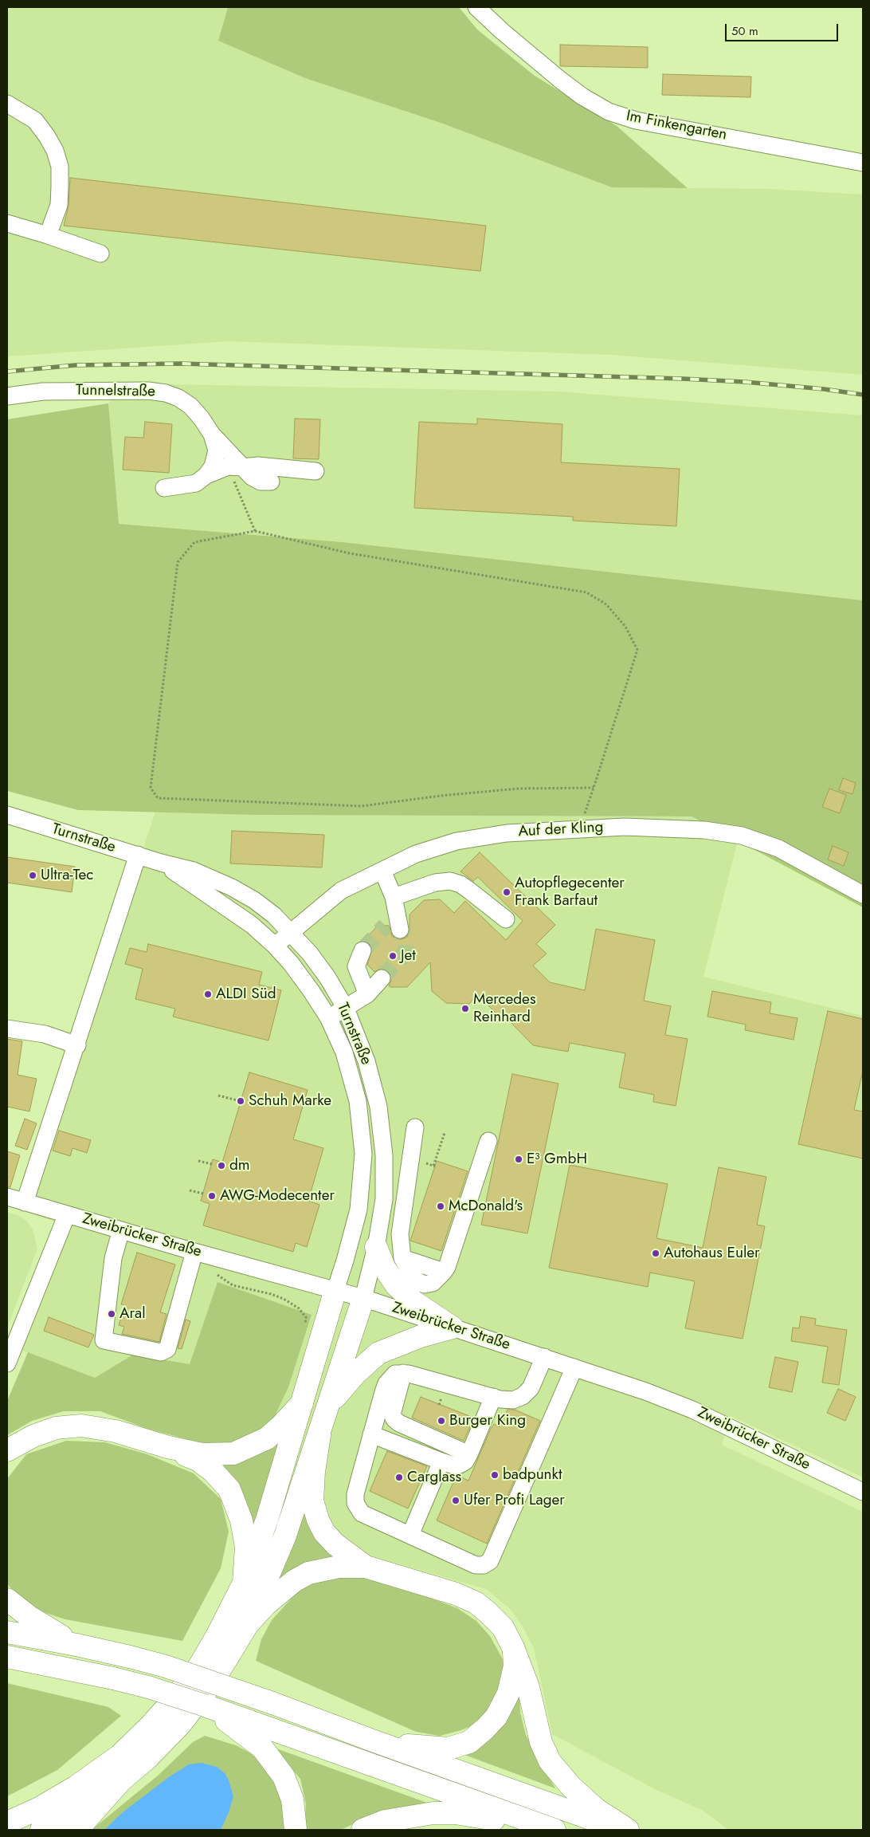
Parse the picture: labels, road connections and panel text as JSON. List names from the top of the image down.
{
  "streets": {
    "street": [
      "Im Finkengarten",
      "Tunnelstraße",
      "Auf der Kling",
      "Turnstraße",
      "Zweibrücker Straße"
    ]
  },
  "crossings": [
    ["Auf der Kling", "Turnstraße"],
    ["Turnstraße", "Zweibrücker Straße"]
  ],
  "places": [
    "Ultra-Tec",
    "Autopflegecenter Frank Barfaut",
    "Jet",
    "ALDI Süd",
    "Mercedes Reinhard",
    "Schuh Marke",
    "E³ GmbH",
    "dm",
    "AWG-Modecenter",
    "McDonald's",
    "Autohaus Euler",
    "Aral",
    "Burger King",
    "badpunkt",
    "Carglass",
    "Ufer Profi Lager"
  ],
  "scale_bar": "50 m"
}
